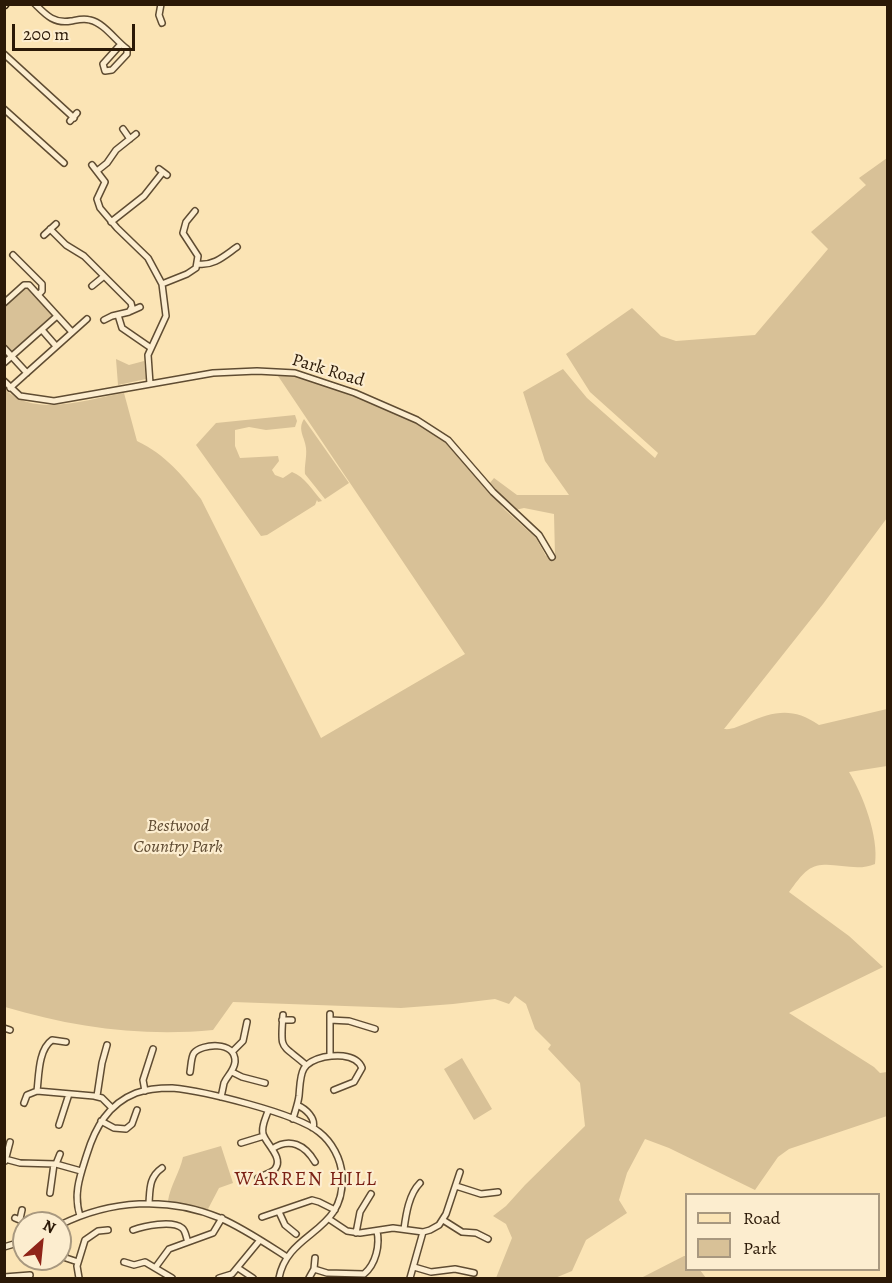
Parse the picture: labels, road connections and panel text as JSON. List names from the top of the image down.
{
  "streets": {
    "street": ["Park Road"]
  },
  "districts": ["WARREN HILL"],
  "parks": ["Bestwood Country Park"],
  "legend": ["Road", "Park"],
  "scale_bar": "200 m",
  "north": "top right"
}
